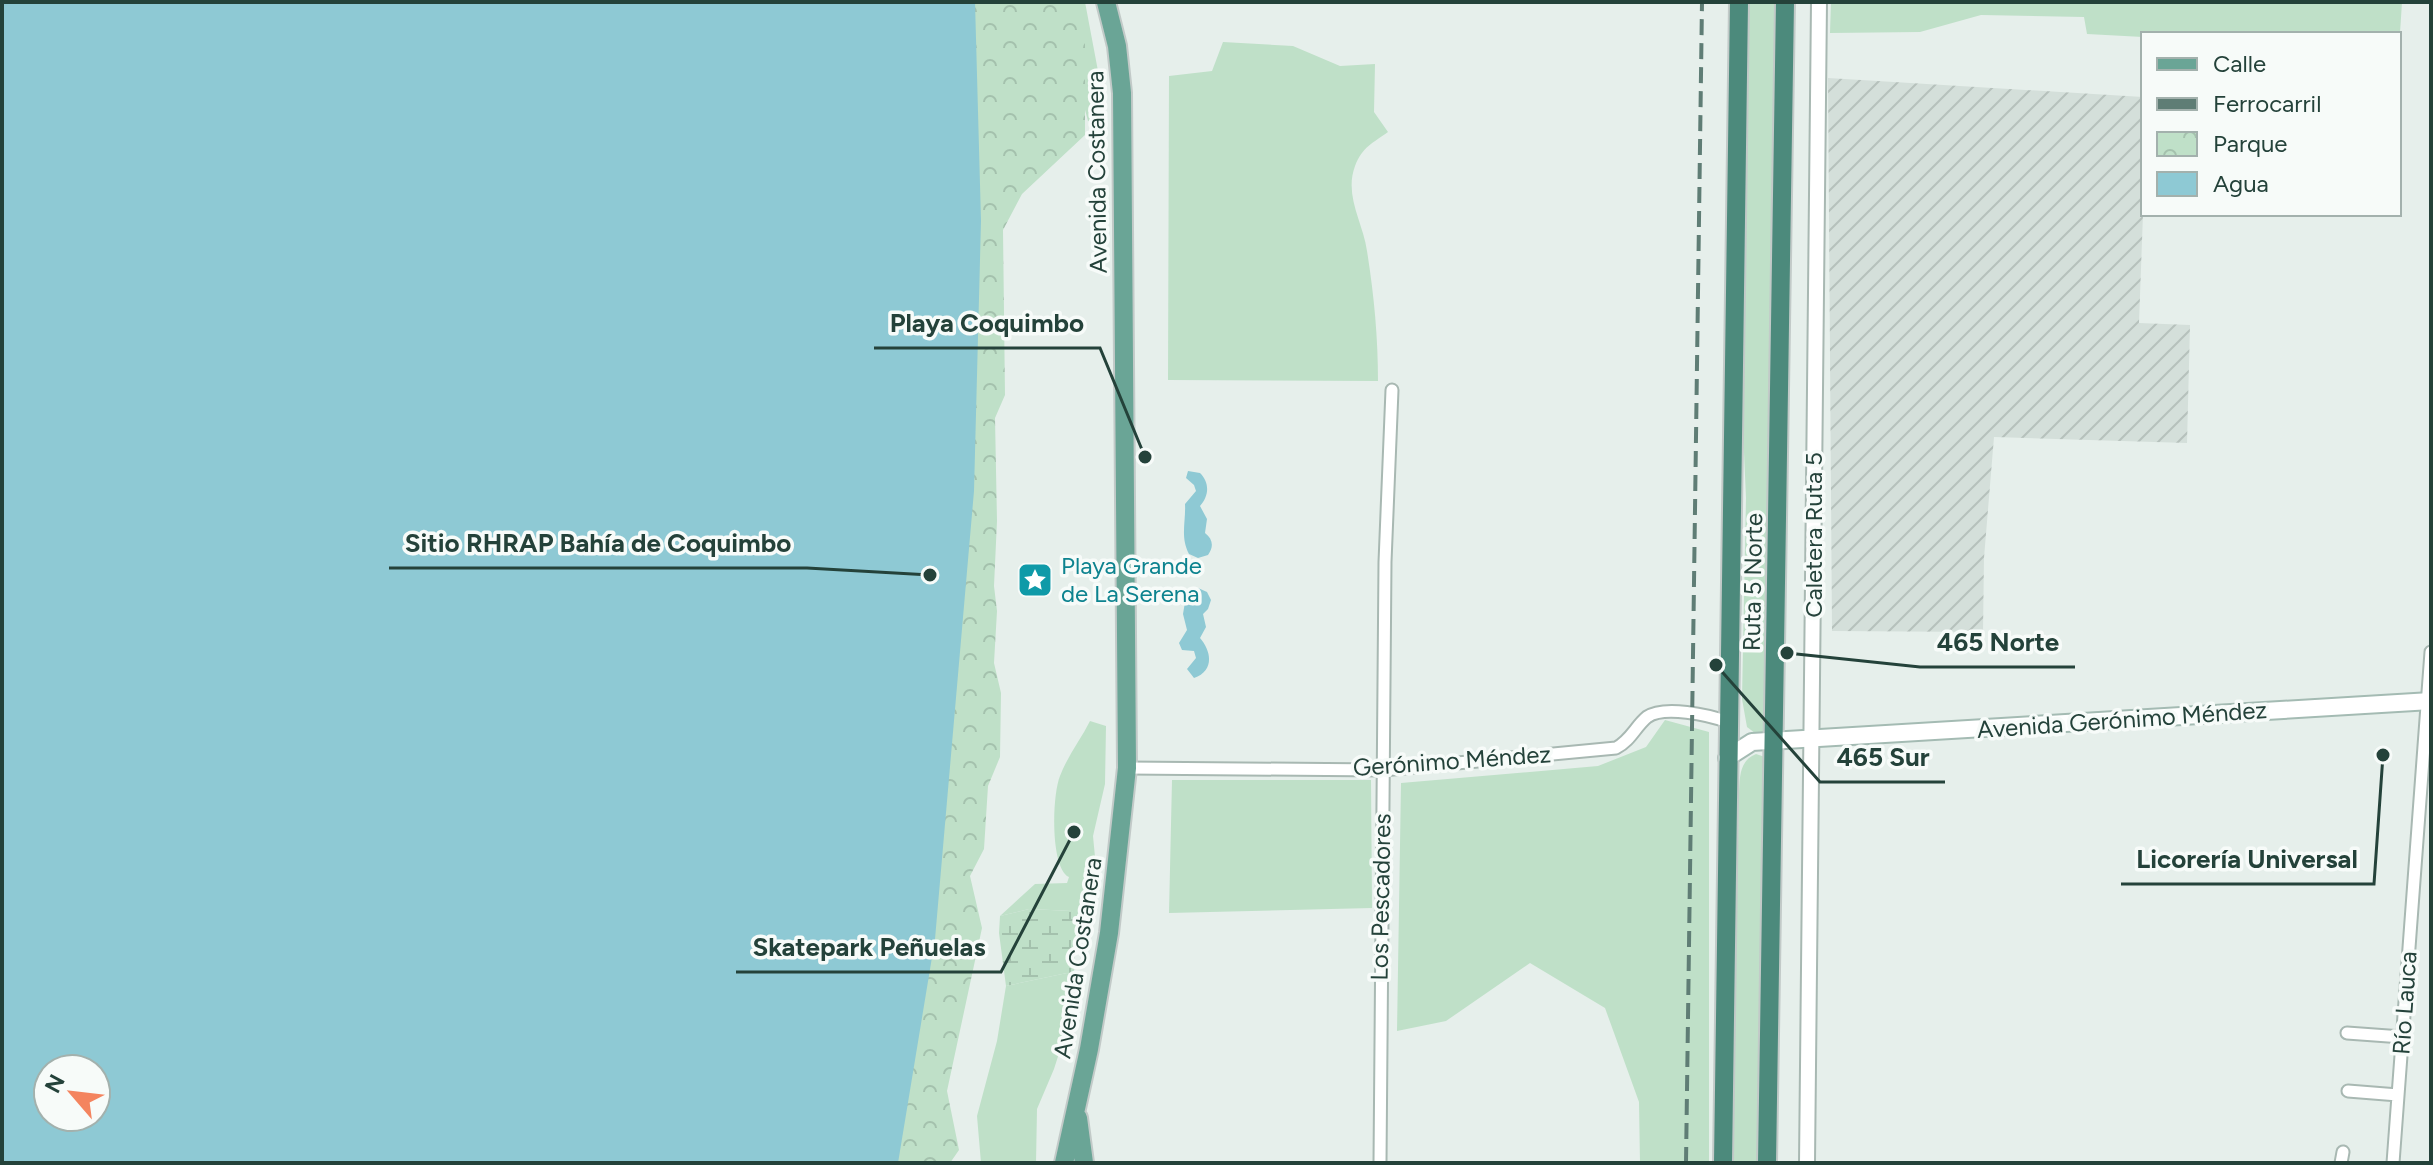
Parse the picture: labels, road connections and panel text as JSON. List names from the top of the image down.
{
  "streets": {
    "highway": ["Ruta 5 Norte"],
    "main road": ["Avenida Costanera", "Avenida Gerónimo Méndez", "Gerónimo Méndez"],
    "street": ["Caletera Ruta 5", "Los Pescadores", "Río Lauca"]
  },
  "crossings": [
    ["Avenida Costanera", "Gerónimo Méndez"],
    ["Caletera Ruta 5", "Avenida Gerónimo Méndez"],
    ["Ruta 5 Norte", "Gerónimo Méndez"],
    ["Avenida Gerónimo Méndez", "Río Lauca"],
    ["Gerónimo Méndez", "Los Pescadores"]
  ],
  "places": {
    "other": [
      "Playa Coquimbo",
      "Sitio RHRAP Bahía de Coquimbo",
      "465 Norte",
      "465 Sur",
      "Licorería Universal",
      "Skatepark Peñuelas"
    ],
    "place": ["Playa Grande de La Serena"]
  },
  "legend": [
    "Calle",
    "Ferrocarril",
    "Parque",
    "Agua"
  ],
  "north": "top left"
}
